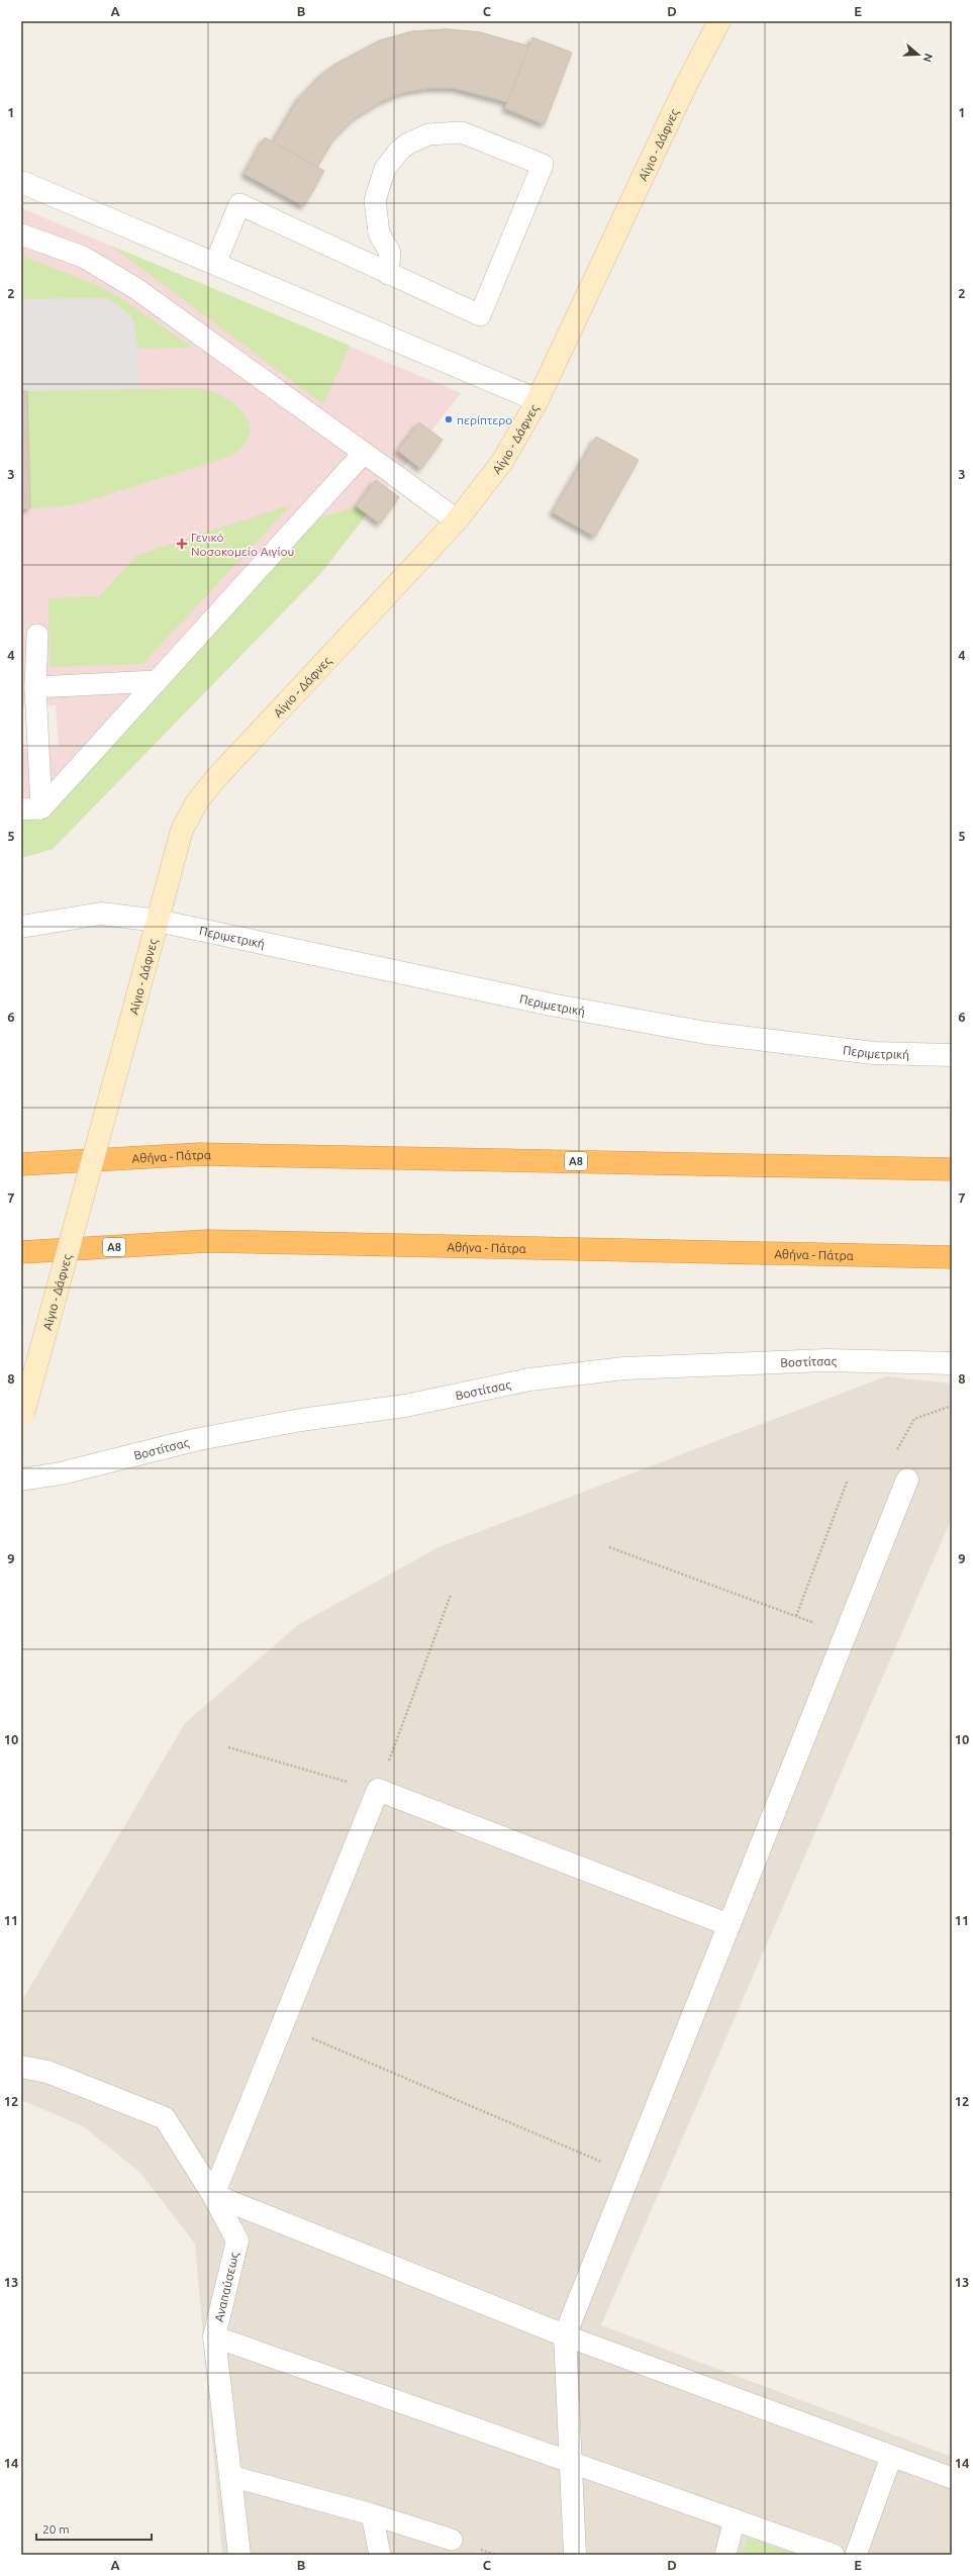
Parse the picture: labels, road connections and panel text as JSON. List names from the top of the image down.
{
  "streets": {
    "highway": ["Αθήνα - Πάτρα", "Α8"],
    "main road": ["Αίγιο - Δάφνες"],
    "street": ["Περιμετρική", "Βοστίτσας", "Αναπαύσεως"]
  },
  "crossings": [
    ["Αίγιο - Δάφνες", "Περιμετρική"]
  ],
  "places": {
    "other": ["περίπτερο"],
    "health": ["Γενικό Νοσοκομείο Αιγίου"]
  },
  "scale_bar": "20 m",
  "north": "right",
  "grid": {
    "columns": [
      "A",
      "B",
      "C",
      "D",
      "E"
    ],
    "rows": [
      "1",
      "2",
      "3",
      "4",
      "5",
      "6",
      "7",
      "8",
      "9",
      "10",
      "11",
      "12",
      "13",
      "14"
    ]
  }
}
